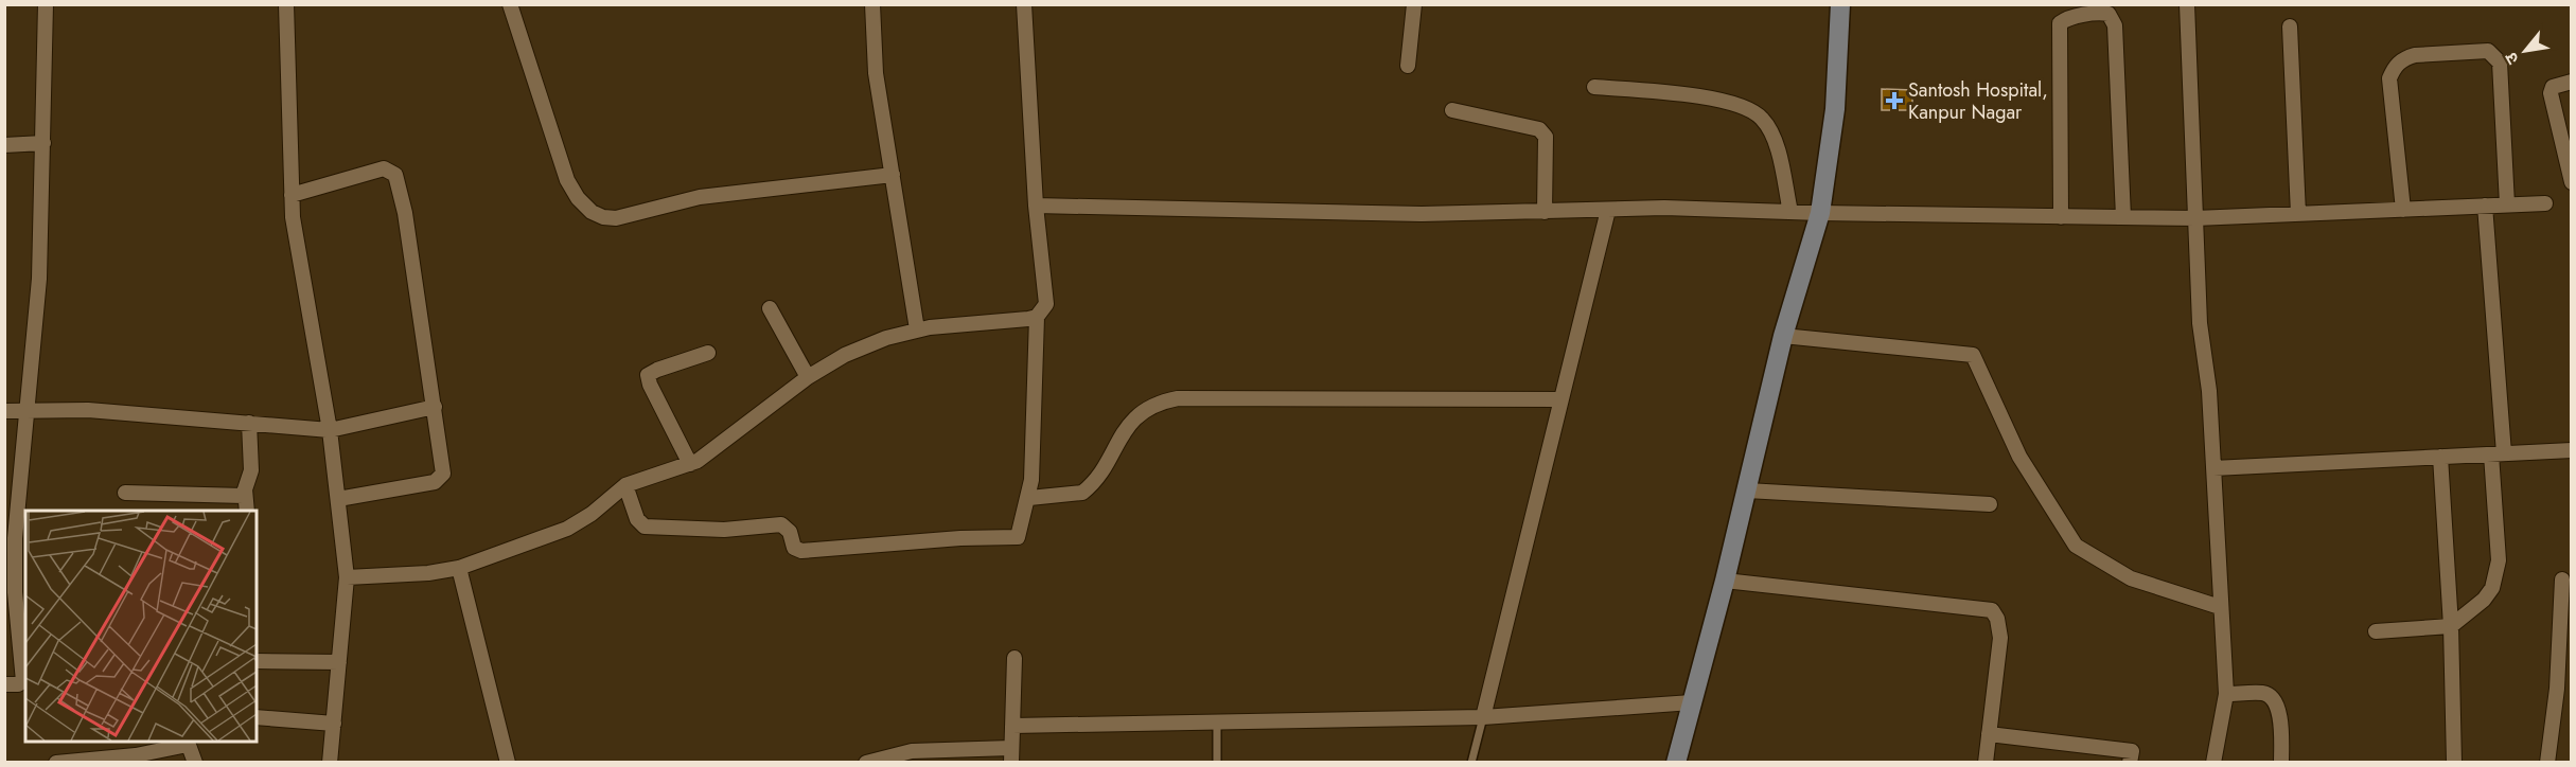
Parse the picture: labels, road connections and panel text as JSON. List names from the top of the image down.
{
  "places": {
    "health": ["Santosh Hospital, Kanpur Nagar"]
  },
  "north": "bottom left"
}
